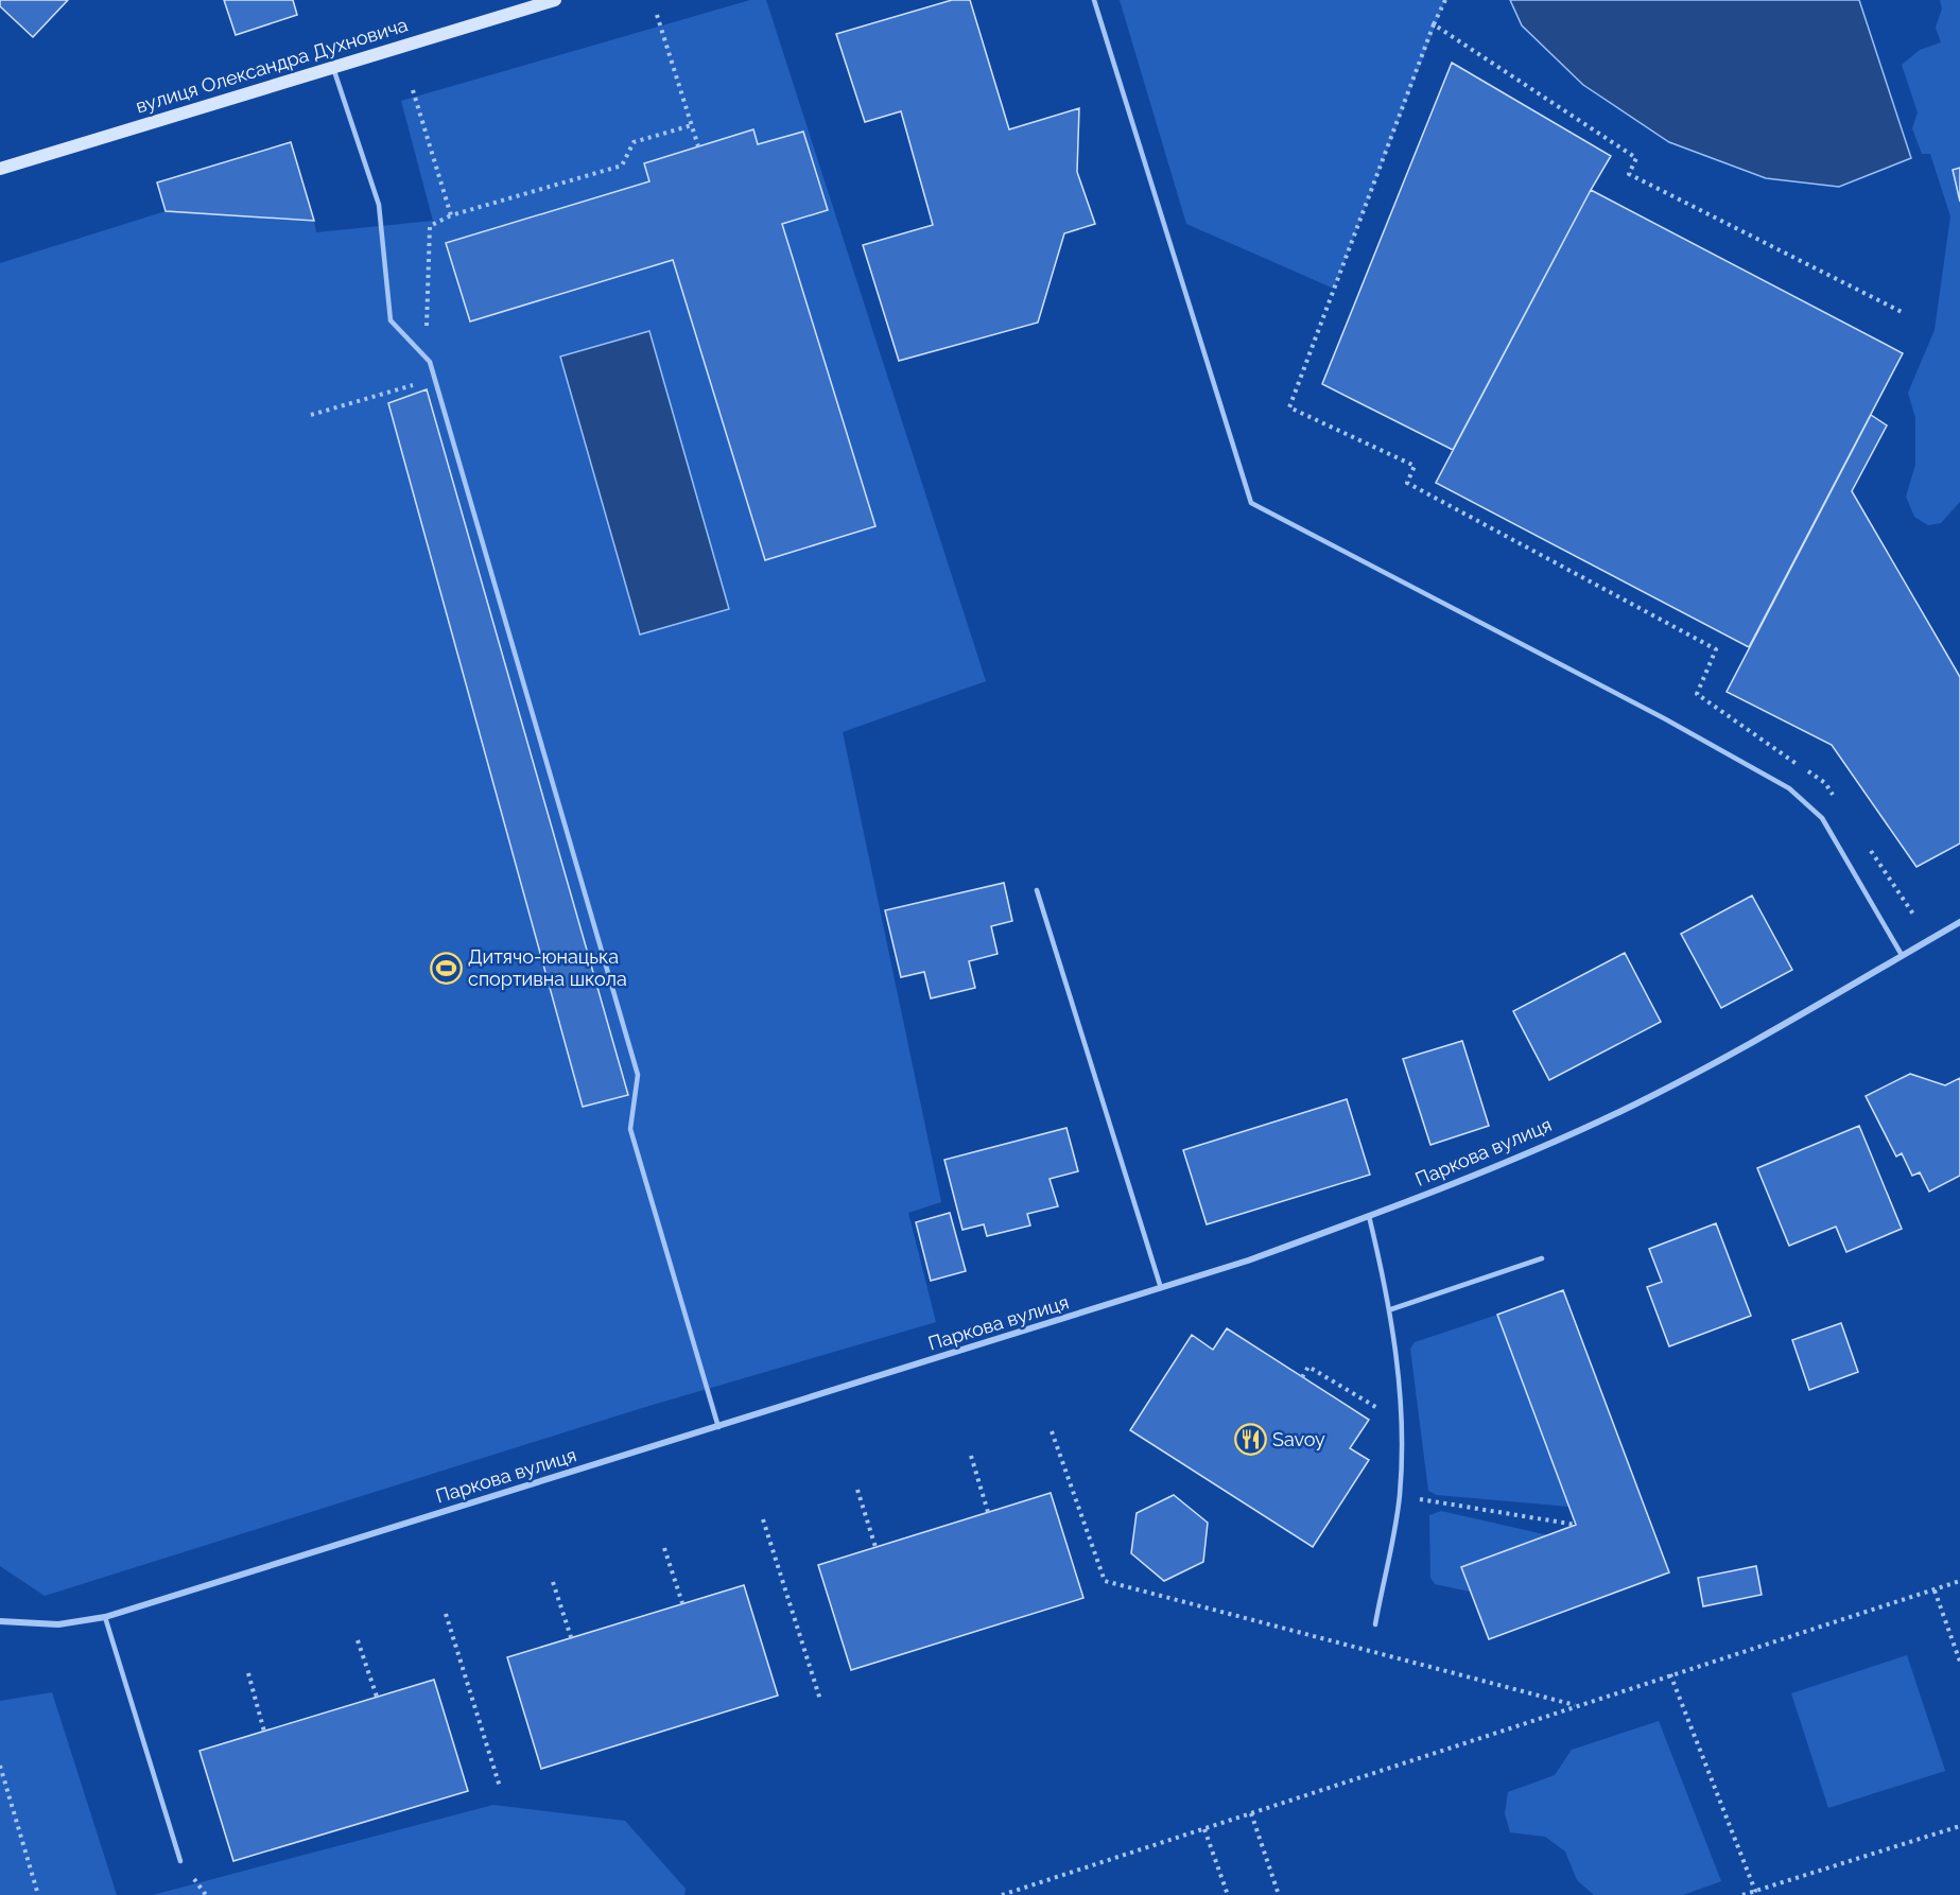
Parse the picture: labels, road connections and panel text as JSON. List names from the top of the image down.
{
  "streets": {
    "main road": ["вулиця Олександра Духновича"],
    "street": ["Паркова вулиця"]
  },
  "places": {
    "sports": ["Дитячо-юнацька спортивна школа"],
    "restaurant": ["Savoy"]
  }
}
